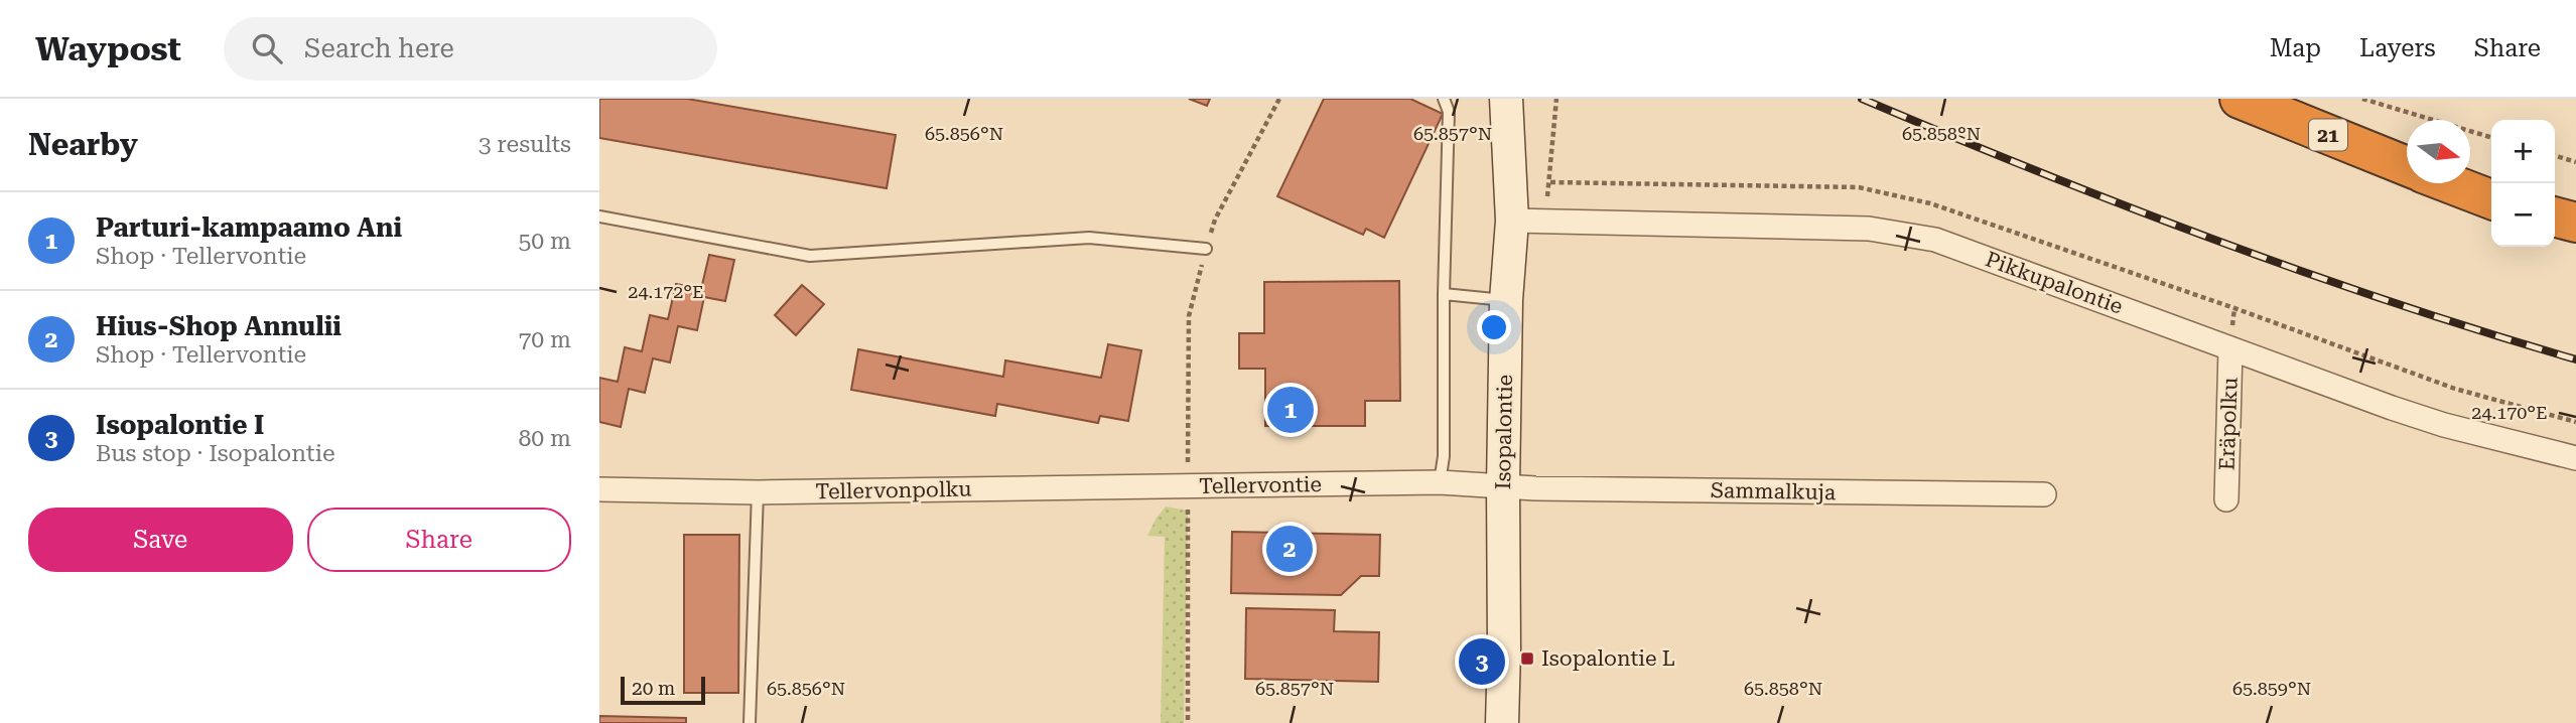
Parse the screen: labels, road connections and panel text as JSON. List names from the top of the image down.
{
  "streets": {
    "highway": ["21"],
    "street": [
      "Pikkupalontie",
      "Eräpolku",
      "Isopalontie",
      "Tellervontie",
      "Tellervonpolku",
      "Sammalkuja"
    ]
  },
  "crossings": [
    ["Pikkupalontie", "Eräpolku"],
    ["Pikkupalontie", "Isopalontie"],
    ["Isopalontie", "Tellervontie"],
    ["Isopalontie", "Sammalkuja"],
    ["Tellervontie", "Tellervonpolku"],
    ["Tellervontie", "Sammalkuja"]
  ],
  "places": {
    "transit": ["Isopalontie L"]
  },
  "scale_bar": "20 m",
  "north": "right",
  "page": {
    "header": "Waypost",
    "search": "Search here",
    "nav": ["Map", "Layers", "Share"],
    "heading": ["Nearby", "3 results"],
    "map_buttons": ["+", "−"],
    "list": [
      {
        "mark": "1",
        "name": "Parturi-kampaamo Ani",
        "note": "Shop · Tellervontie",
        "value": "50 m"
      },
      {
        "mark": "2",
        "name": "Hius-Shop Annulii",
        "note": "Shop · Tellervontie",
        "value": "70 m"
      },
      {
        "mark": "3",
        "name": "Isopalontie I",
        "note": "Bus stop · Isopalontie",
        "value": "80 m"
      }
    ],
    "pins": ["1", "2", "3"],
    "buttons": ["Save", "Share"],
    "scale": "20 m"
  },
  "coordinates": [
    "65.856°N",
    "65.857°N",
    "65.858°N",
    "24.172°E",
    "24.170°E",
    "65.859°N"
  ]
}
